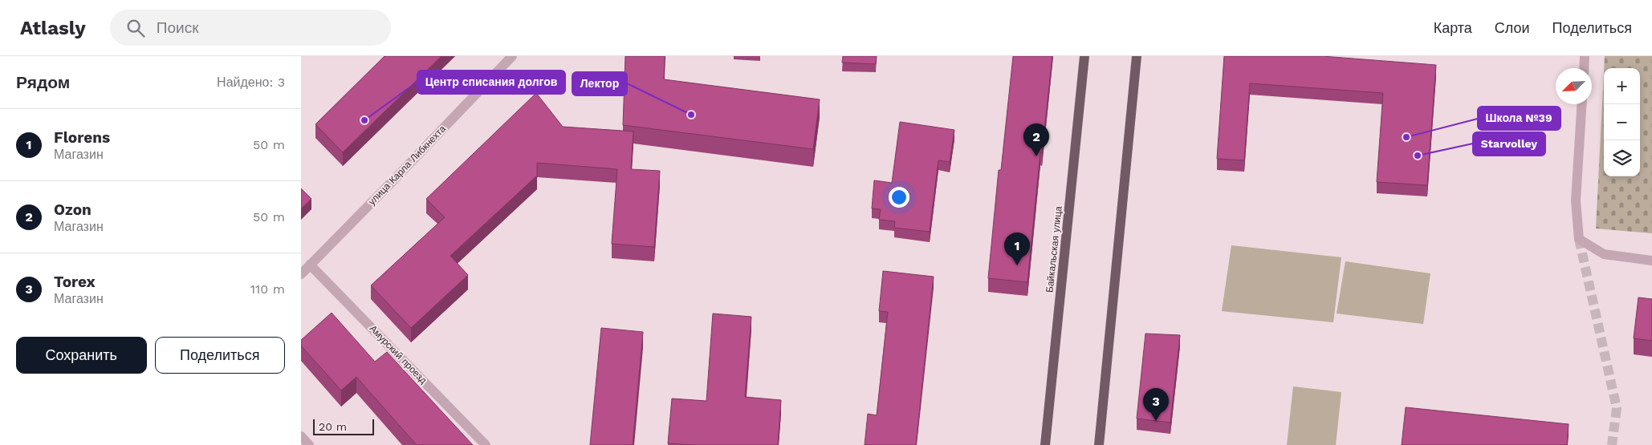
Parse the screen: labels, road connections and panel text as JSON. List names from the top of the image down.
{
  "streets": {
    "main road": ["Байкальская улица"],
    "street": ["улица Карла Либкнехта", "Амурский проезд"]
  },
  "crossings": [
    ["улица Карла Либкнехта", "Амурский проезд"]
  ],
  "places": [
    "Лектор",
    "Центр списания долгов",
    "Школа №39",
    "Starvolley"
  ],
  "scale_bar": "20 m",
  "north": "bottom left",
  "page": {
    "header": "Atlasly",
    "search": "Поиск",
    "nav": ["Карта", "Слои", "Поделиться"],
    "heading": ["Рядом", "Найдено: 3"],
    "map_buttons": ["+", "−"],
    "list": [
      {
        "mark": "1",
        "name": "Florens",
        "note": "Магазин",
        "value": "50 m"
      },
      {
        "mark": "2",
        "name": "Ozon",
        "note": "Магазин",
        "value": "50 m"
      },
      {
        "mark": "3",
        "name": "Torex",
        "note": "Магазин",
        "value": "110 m"
      }
    ],
    "pins": ["2", "1", "3"],
    "buttons": ["Сохранить", "Поделиться"],
    "scale": "20 m"
  }
}
